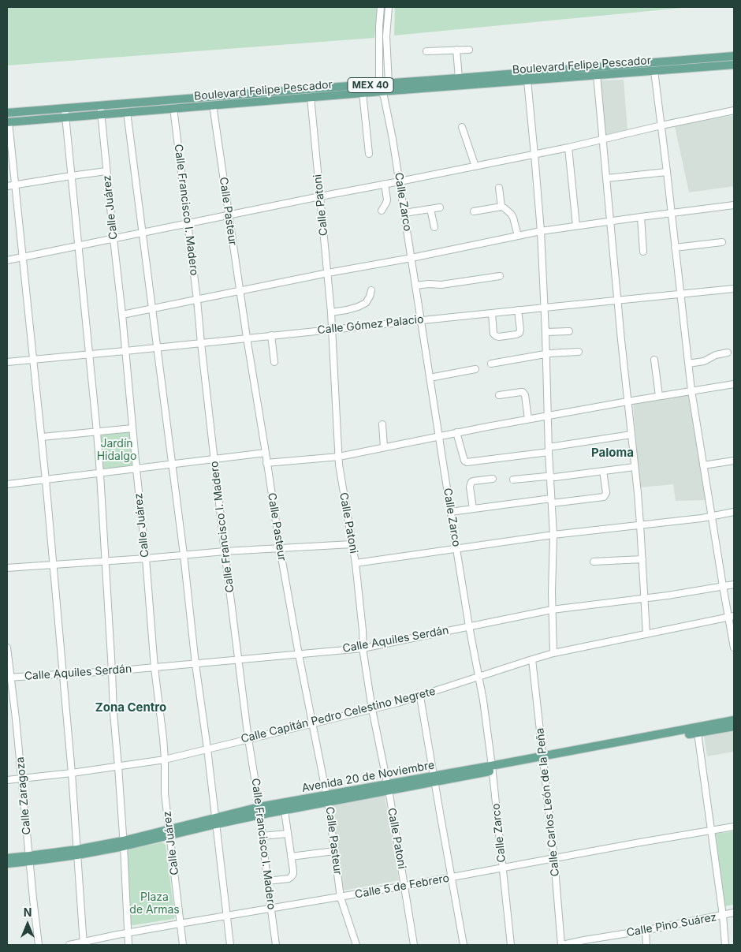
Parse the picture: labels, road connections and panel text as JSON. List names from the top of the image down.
{
  "streets": {
    "main road": ["Boulevard Felipe Pescador", "MEX 40", "Avenida 20 de Noviembre"],
    "street": [
      "Calle Zarco",
      "Calle Patoni",
      "Calle Juárez",
      "Calle Francisco I. Madero",
      "Calle Pasteur",
      "Calle Gómez Palacio",
      "Calle Aquiles Serdán",
      "Calle Capitán Pedro Celestino Negrete",
      "Calle Zaragoza",
      "Calle Carlos León de la Peña",
      "Calle 5 de Febrero",
      "Calle Pino Suárez"
    ]
  },
  "crossings": [
    ["Boulevard Felipe Pescador", "Calle Zarco"],
    ["Boulevard Felipe Pescador", "Calle Patoni"],
    ["Boulevard Felipe Pescador", "Calle Juárez"],
    ["Boulevard Felipe Pescador", "Calle Francisco I. Madero"],
    ["Boulevard Felipe Pescador", "Calle Pasteur"],
    ["Calle Zarco", "Calle Gómez Palacio"],
    ["Calle Zarco", "Calle Aquiles Serdán"],
    ["Calle Zarco", "Calle Capitán Pedro Celestino Negrete"],
    ["Calle Zarco", "Avenida 20 de Noviembre"],
    ["Calle Zarco", "Calle 5 de Febrero"],
    ["Calle Patoni", "Calle Gómez Palacio"],
    ["Calle Patoni", "Calle Aquiles Serdán"],
    ["Calle Patoni", "Calle Capitán Pedro Celestino Negrete"],
    ["Calle Patoni", "Avenida 20 de Noviembre"],
    ["Calle Patoni", "Calle 5 de Febrero"],
    ["Calle Juárez", "Calle Gómez Palacio"],
    ["Calle Juárez", "Calle Aquiles Serdán"],
    ["Calle Juárez", "Calle Capitán Pedro Celestino Negrete"],
    ["Calle Juárez", "Avenida 20 de Noviembre"],
    ["Calle Juárez", "Calle 5 de Febrero"],
    ["Calle Francisco I. Madero", "Calle Gómez Palacio"],
    ["Calle Francisco I. Madero", "Calle Aquiles Serdán"],
    ["Calle Francisco I. Madero", "Calle Capitán Pedro Celestino Negrete"],
    ["Calle Francisco I. Madero", "Avenida 20 de Noviembre"],
    ["Calle Francisco I. Madero", "Calle 5 de Febrero"],
    ["Calle Pasteur", "Calle Gómez Palacio"],
    ["Calle Pasteur", "Calle Aquiles Serdán"],
    ["Calle Pasteur", "Calle Capitán Pedro Celestino Negrete"],
    ["Calle Pasteur", "Avenida 20 de Noviembre"],
    ["Calle Pasteur", "Calle 5 de Febrero"],
    ["Calle Aquiles Serdán", "Calle Zaragoza"],
    ["Calle Capitán Pedro Celestino Negrete", "Calle Zaragoza"],
    ["Calle Capitán Pedro Celestino Negrete", "Calle Carlos León de la Peña"],
    ["Avenida 20 de Noviembre", "Calle Zaragoza"],
    ["Avenida 20 de Noviembre", "Calle Carlos León de la Peña"],
    ["Calle Carlos León de la Peña", "Calle 5 de Febrero"],
    ["Calle Carlos León de la Peña", "Calle Pino Suárez"]
  ],
  "districts": ["Paloma", "Zona Centro"],
  "parks": ["Jardín Hidalgo", "Plaza de Armas"],
  "north": "top"
}
